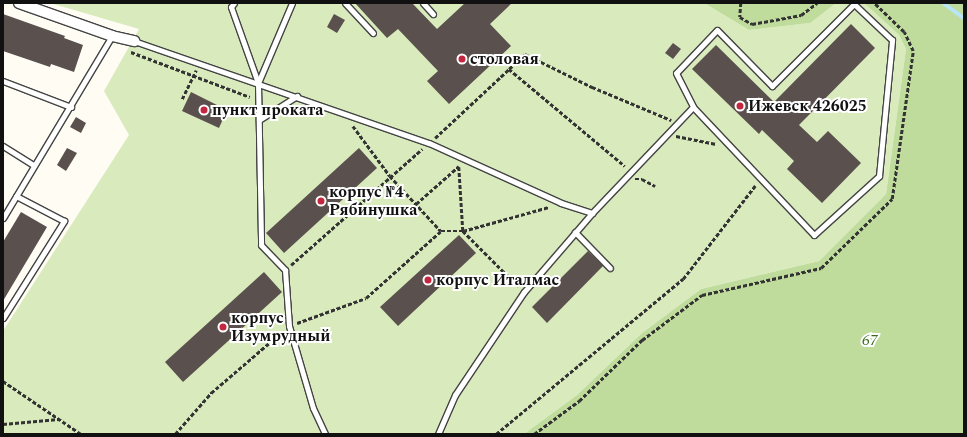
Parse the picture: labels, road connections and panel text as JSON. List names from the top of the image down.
{
  "parks": ["67"],
  "places": [
    "столовая",
    "Ижевск 426025",
    "пункт проката",
    "корпус №4 Рябинушка",
    "корпус Италмас",
    "корпус Изумрудный"
  ]
}
